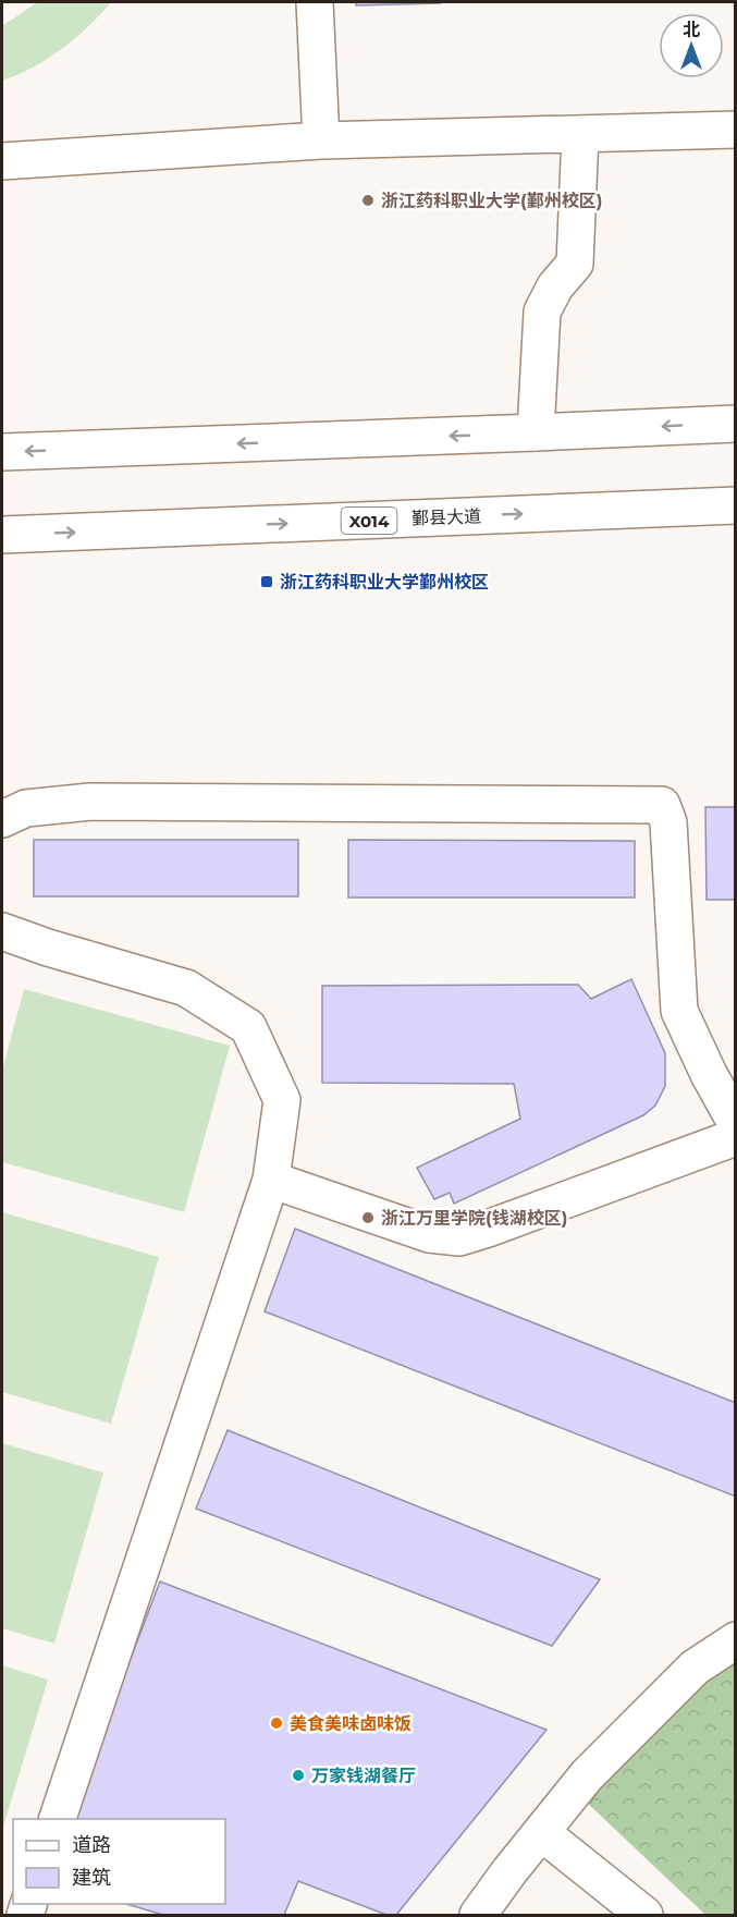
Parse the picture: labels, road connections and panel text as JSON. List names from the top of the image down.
{
  "streets": {
    "main road": ["鄞县大道", "X014"]
  },
  "places": {
    "other": [
      "浙江药科职业大学(鄞州校区)",
      "浙江万里学院(钱湖校区)",
      "美食美味卤味饭",
      "万家钱湖餐厅"
    ],
    "transit": ["浙江药科职业大学鄞州校区"]
  },
  "legend": ["道路", "建筑"],
  "north": "top"
}
